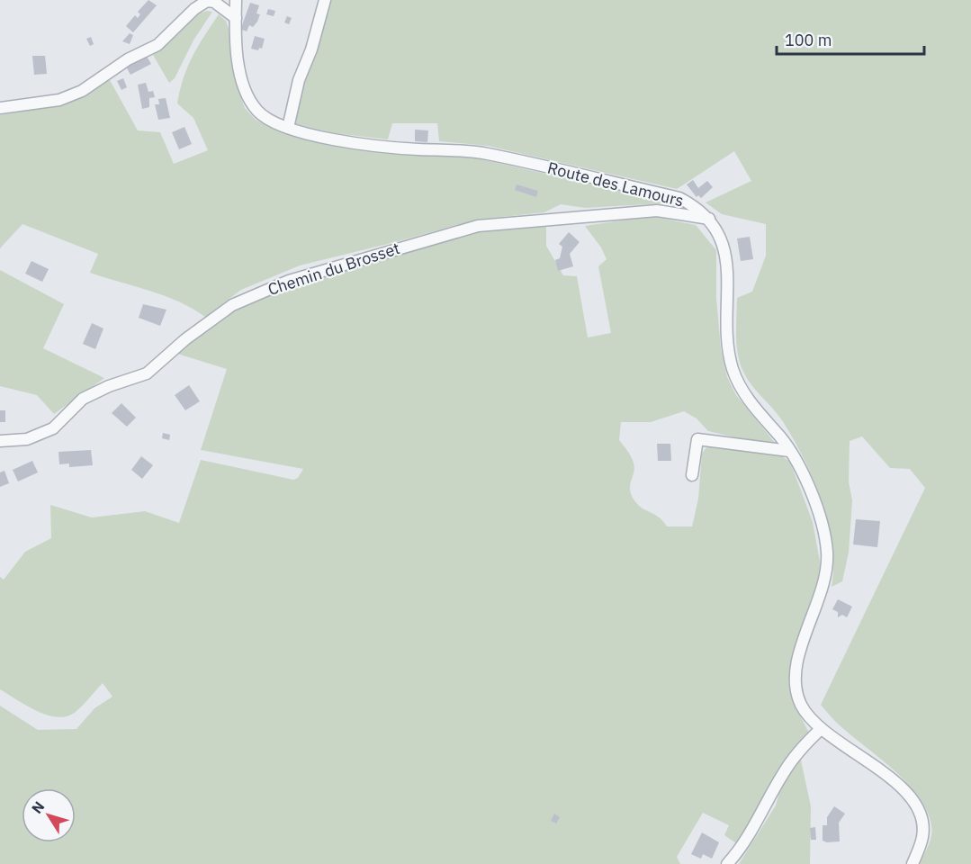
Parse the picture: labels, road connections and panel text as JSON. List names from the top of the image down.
{
  "streets": {
    "street": ["Route des Lamours", "Chemin du Brosset"]
  },
  "crossings": [
    ["Route des Lamours", "Chemin du Brosset"]
  ],
  "scale_bar": "100 m",
  "north": "top left"
}
